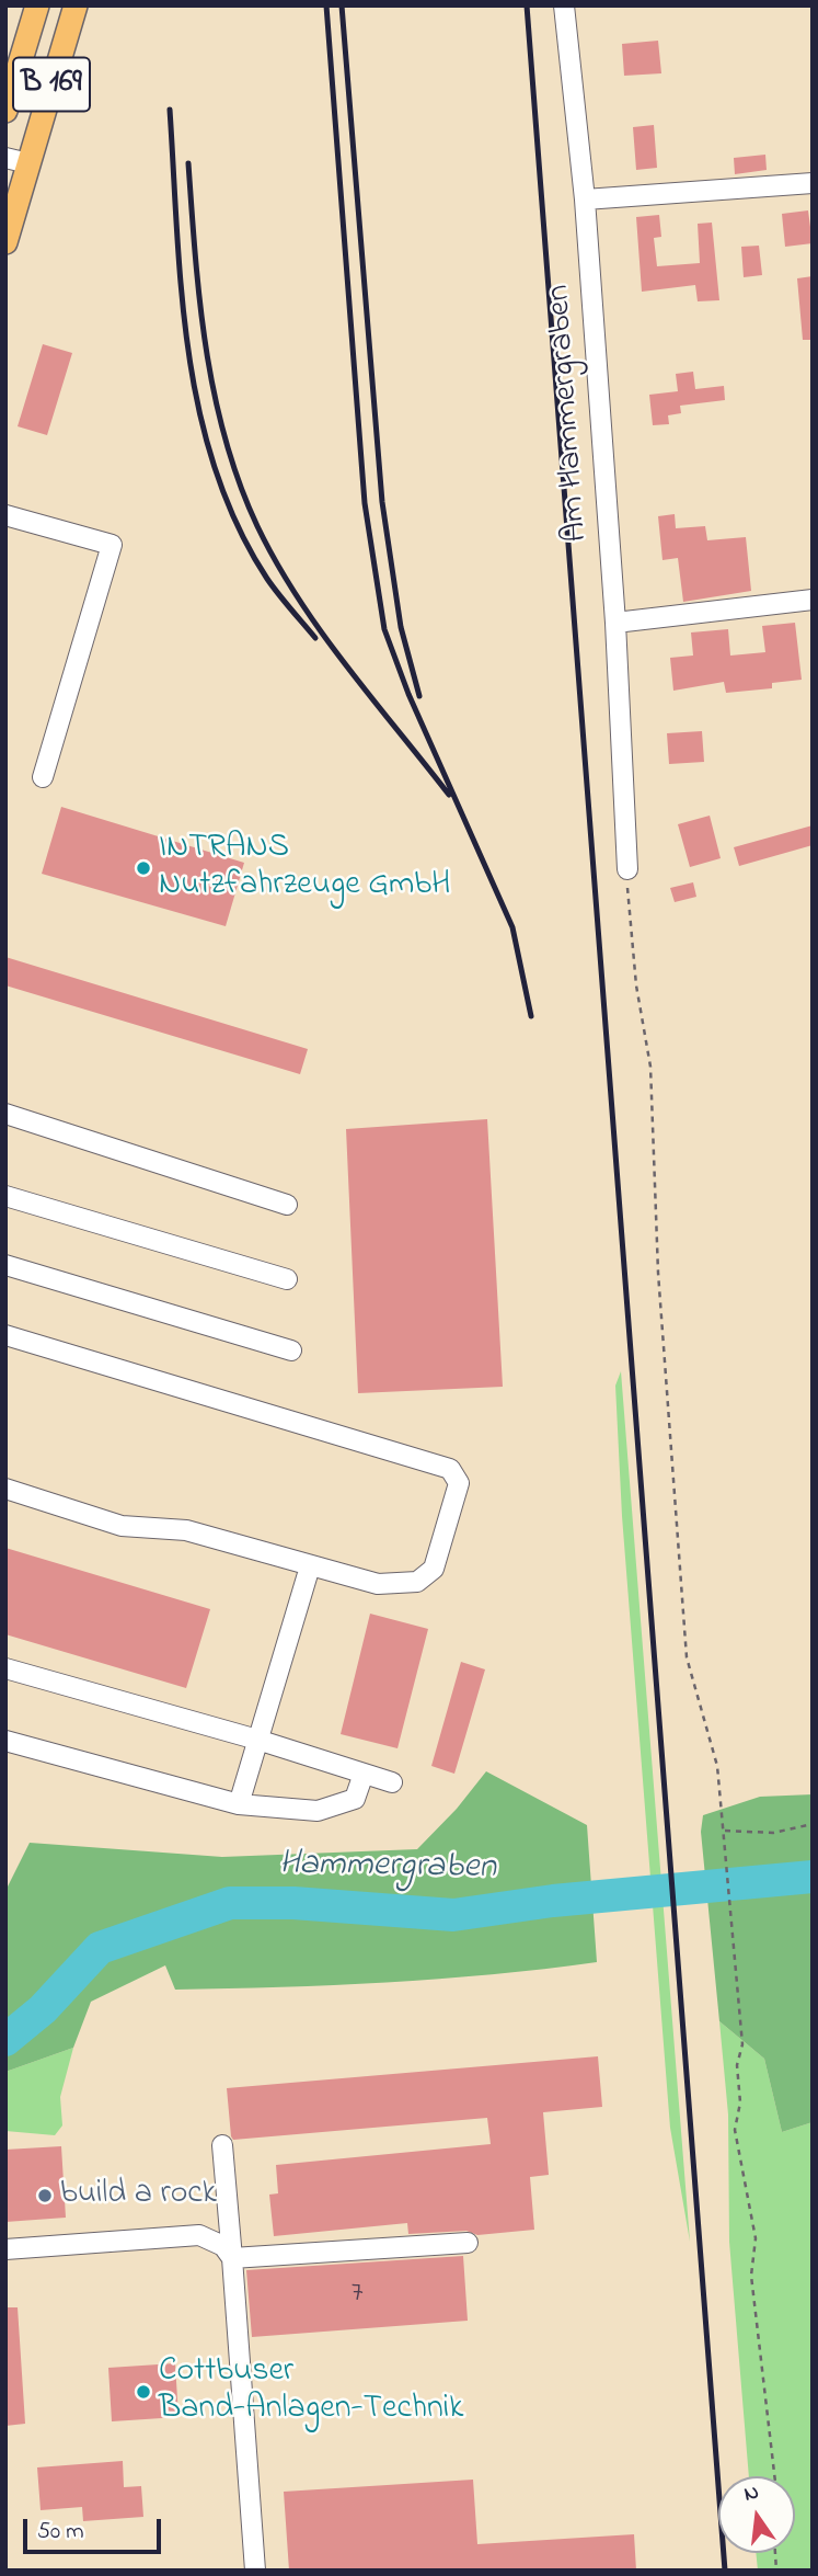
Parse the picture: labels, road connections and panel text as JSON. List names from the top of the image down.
{
  "streets": {
    "main road": ["B 169"],
    "street": ["Am Hammergraben"]
  },
  "water": ["Hammergraben"],
  "places": ["INTRANS Nutzfahrzeuge GmbH", "build a rock", "Cottbuser Band-Anlagen-Technik"],
  "house_numbers": ["7"],
  "scale_bar": "50 m",
  "north": "top"
}
